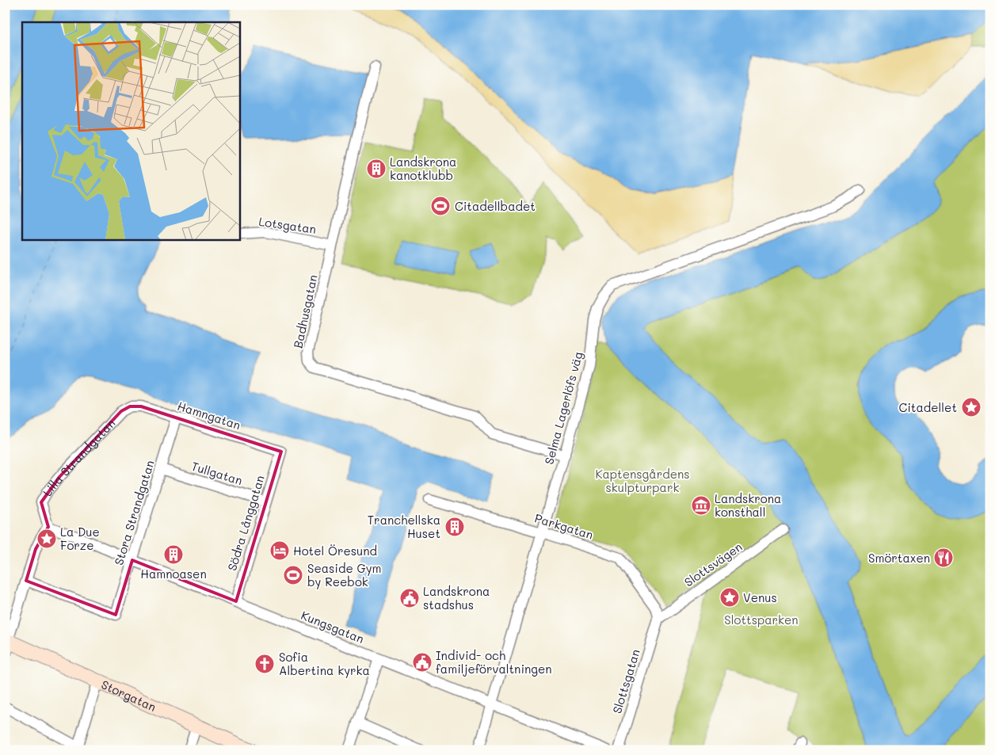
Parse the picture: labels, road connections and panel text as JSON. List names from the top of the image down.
{
  "streets": {
    "street": [
      "Lotsgatan",
      "Badhusgatan",
      "Selma Lagerlöfs väg",
      "Hamngatan",
      "Lilla Strandgatan",
      "Tullgatan",
      "Stora Strandgatan",
      "Södra Långgatan",
      "Parkgatan",
      "Slottsvägen",
      "Kungsgatan",
      "Slottsgatan",
      "Storgatan"
    ]
  },
  "crossings": [
    ["Lotsgatan", "Badhusgatan"],
    ["Badhusgatan", "Selma Lagerlöfs väg"],
    ["Selma Lagerlöfs väg", "Parkgatan"],
    ["Selma Lagerlöfs väg", "Kungsgatan"],
    ["Hamngatan", "Lilla Strandgatan"],
    ["Hamngatan", "Stora Strandgatan"],
    ["Hamngatan", "Södra Långgatan"],
    ["Lilla Strandgatan", "Kungsgatan"],
    ["Tullgatan", "Stora Strandgatan"],
    ["Tullgatan", "Södra Långgatan"],
    ["Stora Strandgatan", "Kungsgatan"],
    ["Södra Långgatan", "Kungsgatan"],
    ["Parkgatan", "Slottsvägen"],
    ["Parkgatan", "Slottsgatan"],
    ["Slottsvägen", "Slottsgatan"]
  ],
  "parks": ["Kaptensgårdens skulpturpark", "Slottsparken"],
  "places": {
    "building": ["Landskrona kanotklubb", "Tranchellska Huset", "Hamnoasen"],
    "sports": ["Citadellbadet", "Seaside Gym by Reebok"],
    "place": ["Citadellet", "La Due Forze", "Venus"],
    "museum": ["Landskrona konsthall"],
    "hotel": ["Hotel Öresund"],
    "restaurant": ["Smörtaxen"],
    "public building": ["Landskrona stadshus", "Individ- och familjeförvaltningen"],
    "church": ["Sofia Albertina kyrka"]
  }
}
